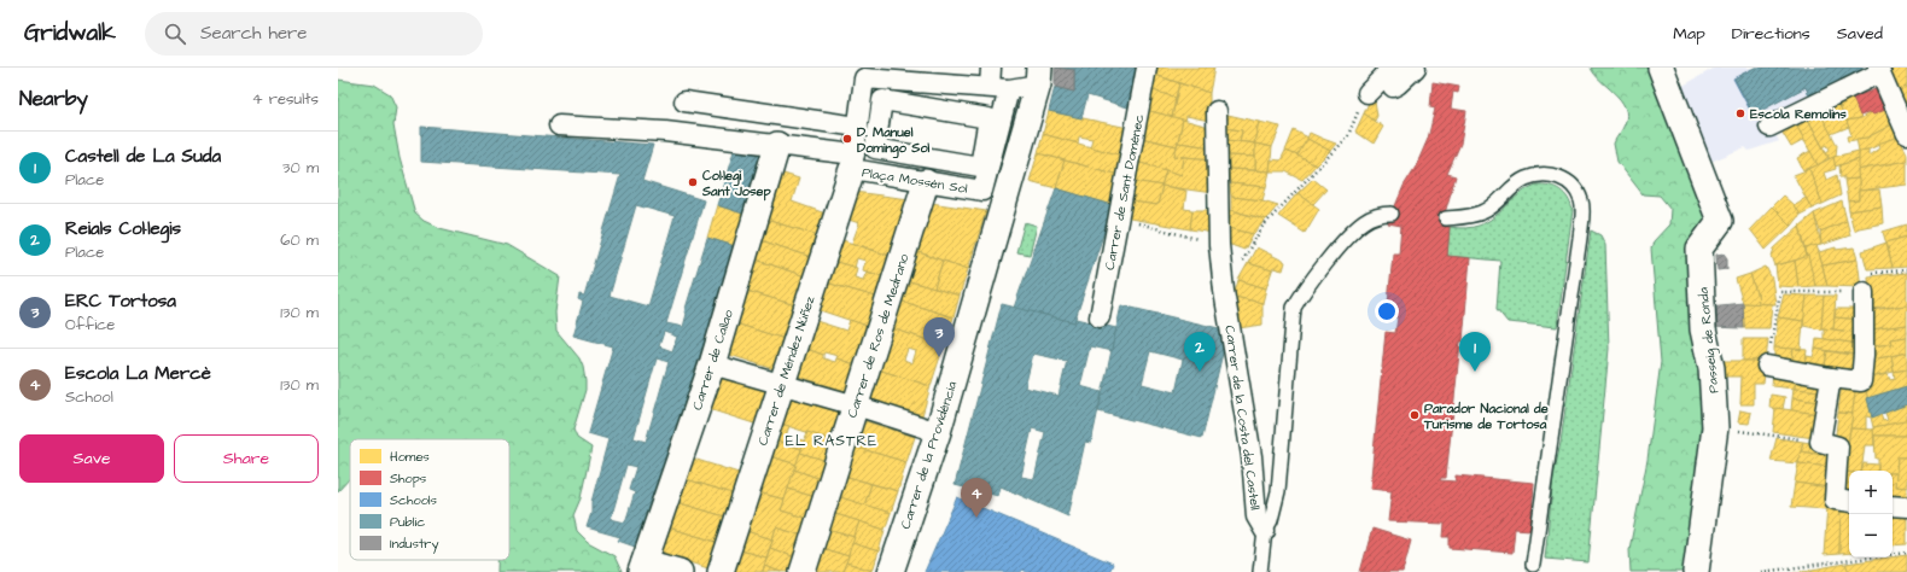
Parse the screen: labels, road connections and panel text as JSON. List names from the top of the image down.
{
  "streets": {
    "street": [
      "Plaça Mossèn Sol",
      "Carrer de Sant Domènec",
      "Carrer de Ros de Medrano",
      "Passeig de Ronda",
      "Carrer de Callao",
      "Carrer de Méndez Núñez",
      "Carrer de la Costa del Castell",
      "Carrer de la Providència"
    ]
  },
  "crossings": [
    ["Plaça Mossèn Sol", "Carrer de Ros de Medrano"],
    ["Plaça Mossèn Sol", "Carrer de Méndez Núñez"],
    ["Plaça Mossèn Sol", "Carrer de la Providència"]
  ],
  "districts": ["EL RASTRE"],
  "places": [
    "Escola Remolins",
    "D. Manuel Domingo Sol",
    "Col·legi Sant Josep",
    "Parador Nacional de Turisme de Tortosa"
  ],
  "legend": [
    "Homes",
    "Shops",
    "Schools",
    "Public",
    "Industry"
  ],
  "page": {
    "header": "Gridwalk",
    "search": "Search here",
    "nav": ["Map", "Directions", "Saved"],
    "heading": ["Nearby", "4 results"],
    "list": [
      {
        "mark": "1",
        "name": "Castell de La Suda",
        "note": "Place",
        "value": "30 m"
      },
      {
        "mark": "2",
        "name": "Reials Col·legis",
        "note": "Place",
        "value": "60 m"
      },
      {
        "mark": "3",
        "name": "ERC Tortosa",
        "note": "Office",
        "value": "130 m"
      },
      {
        "mark": "4",
        "name": "Escola La Mercè",
        "note": "School",
        "value": "130 m"
      }
    ],
    "pins": [
      "3",
      "1",
      "2",
      "4"
    ],
    "buttons": ["Save", "Share"],
    "map_buttons": ["+", "−"]
  }
}
